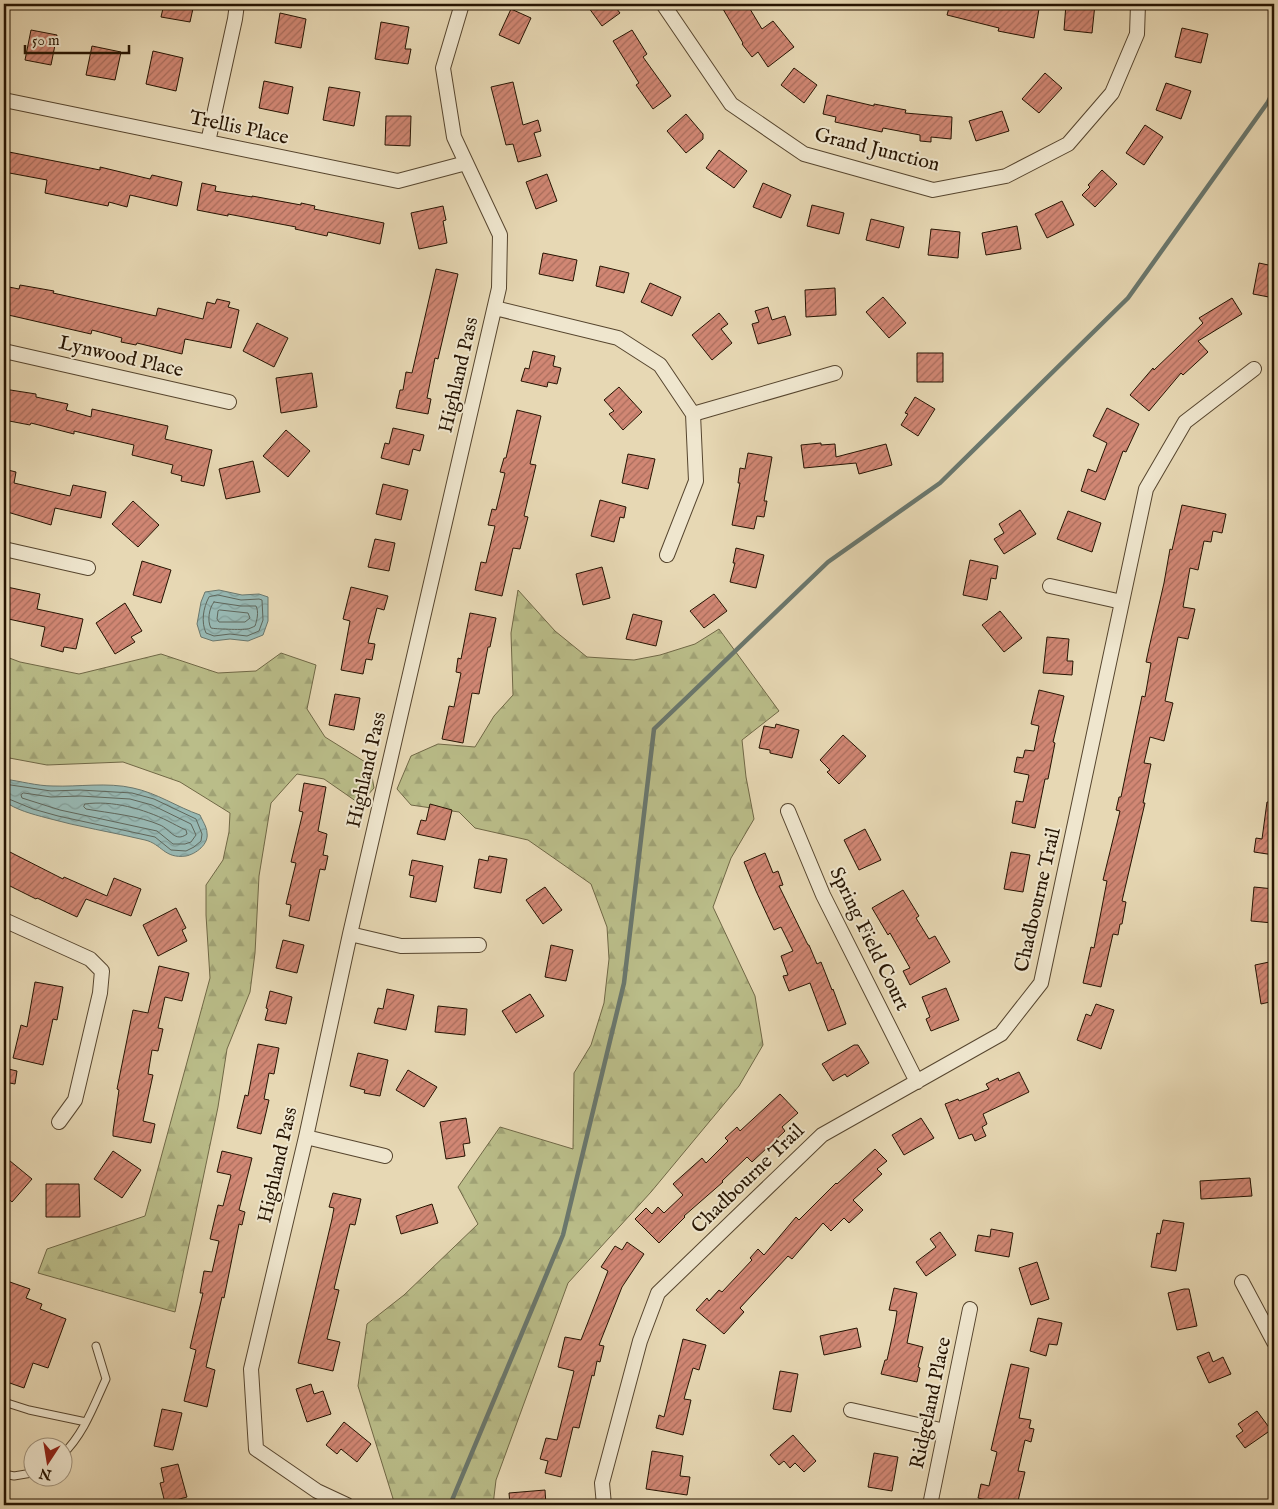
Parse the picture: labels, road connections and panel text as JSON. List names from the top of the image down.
{
  "streets": {
    "street": [
      "Trellis Place",
      "Grand Junction",
      "Lynwood Place",
      "Highland Pass",
      "Chadbourne Trail",
      "Spring Field Court",
      "Ridgeland Place"
    ]
  },
  "crossings": [
    ["Trellis Place", "Highland Pass"],
    ["Chadbourne Trail", "Spring Field Court"]
  ],
  "scale_bar": "50 m",
  "north": "bottom"
}
